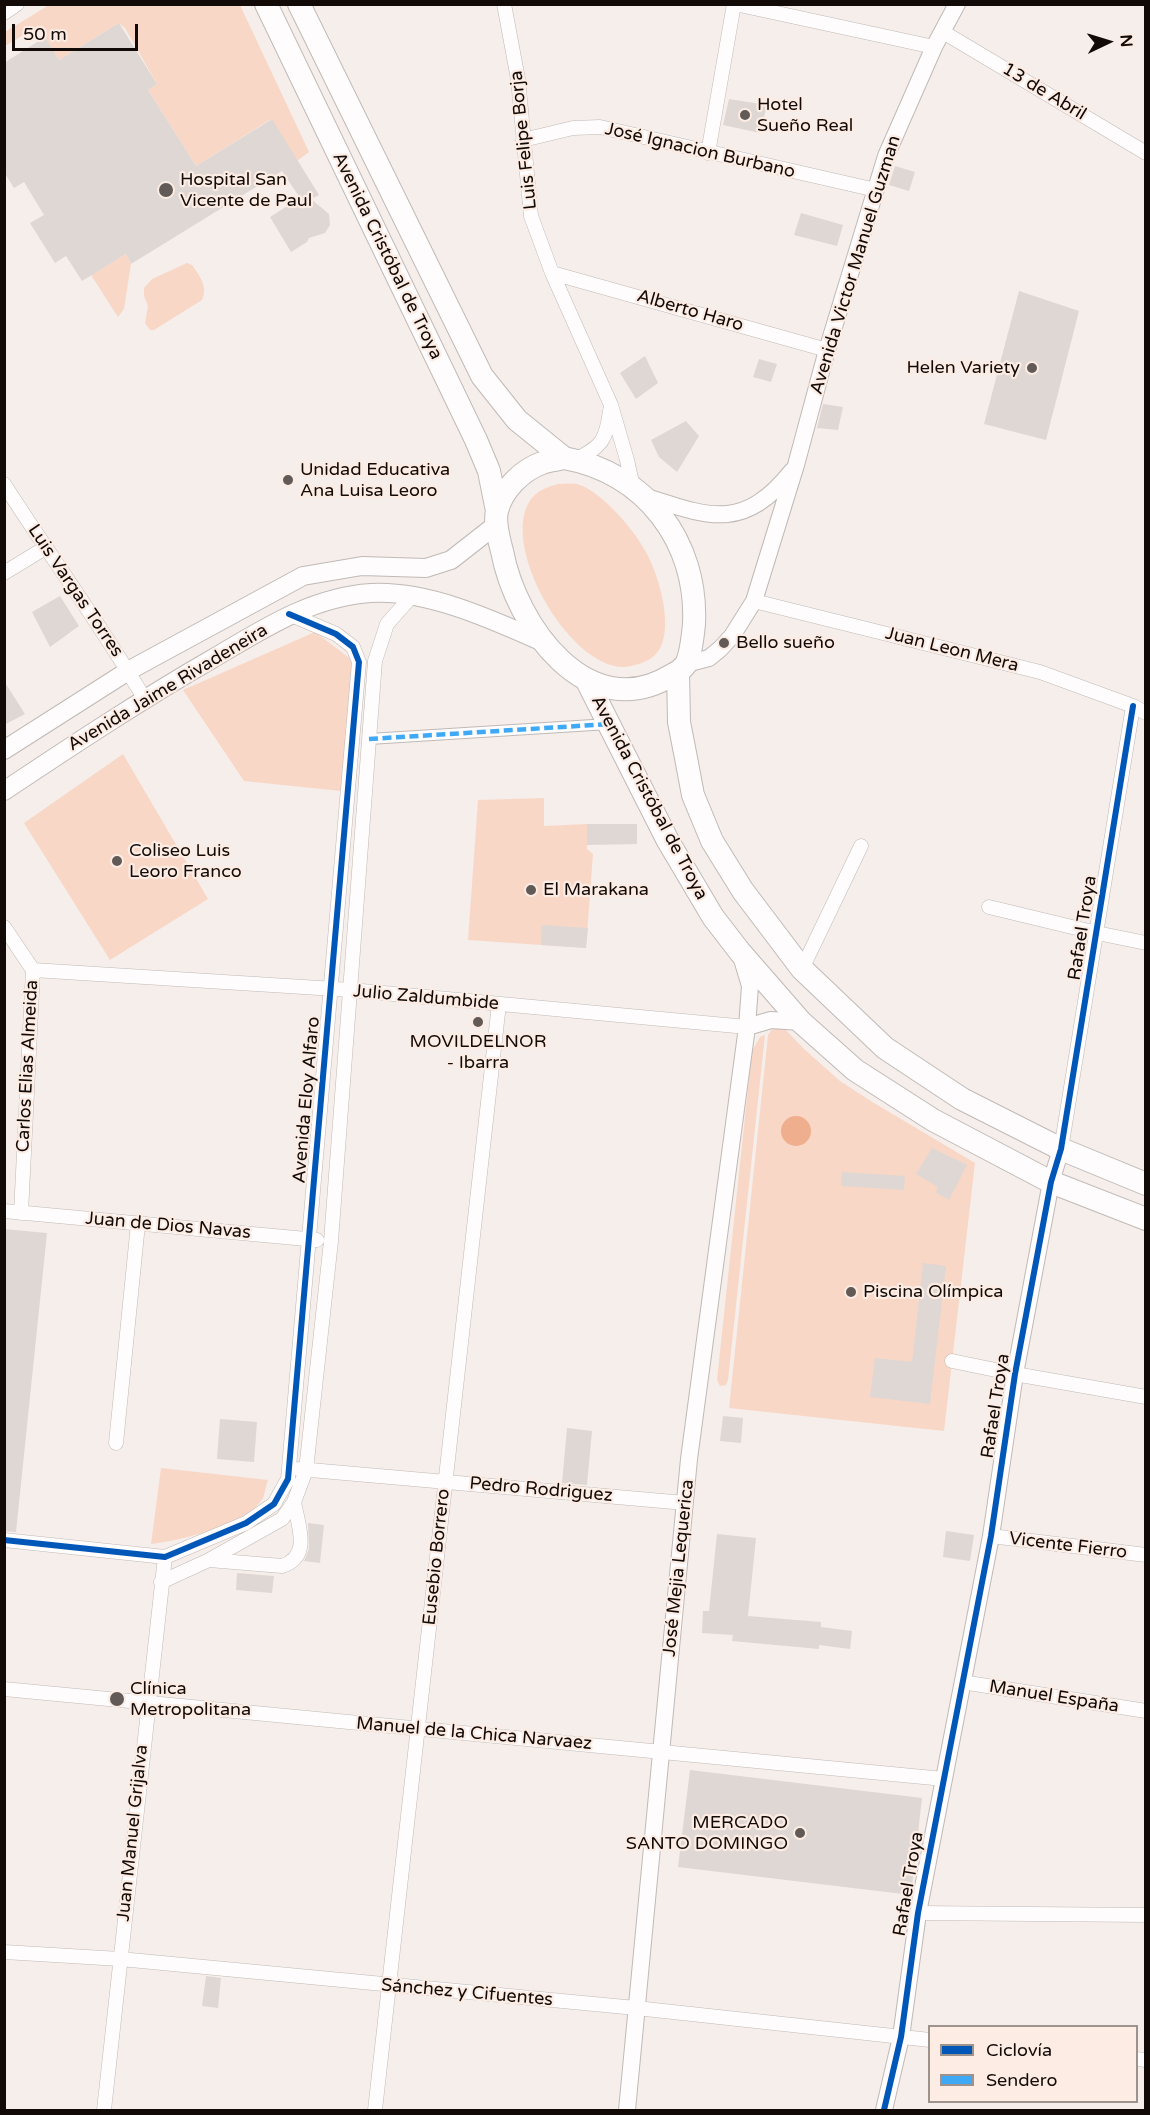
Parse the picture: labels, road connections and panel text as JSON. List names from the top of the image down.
{
  "streets": {
    "highway": ["Avenida Cristóbal de Troya"],
    "main road": ["Avenida Jaime Rivadeneira"],
    "street": [
      "13 de Abril",
      "Luis Felipe Borja",
      "José Ignacion Burbano",
      "Avenida Victor Manuel Guzman",
      "Alberto Haro",
      "Luis Vargas Torres",
      "Juan Leon Mera",
      "Rafael Troya",
      "Julio Zaldumbide",
      "Carlos Elias Almeida",
      "Avenida Eloy Alfaro",
      "Juan de Dios Navas",
      "Pedro Rodriguez",
      "Vicente Fierro",
      "Eusebio Borrero",
      "José Mejia Lequerica",
      "Manuel España",
      "Manuel de la Chica Narvaez",
      "Juan Manuel Grijalva",
      "Sánchez y Cifuentes"
    ]
  },
  "crossings": [
    ["13 de Abril", "Avenida Victor Manuel Guzman"],
    ["Luis Felipe Borja", "José Ignacion Burbano"],
    ["Luis Felipe Borja", "Avenida Cristóbal de Troya"],
    ["Luis Felipe Borja", "Avenida Victor Manuel Guzman"],
    ["Luis Felipe Borja", "Alberto Haro"],
    ["Luis Felipe Borja", "Avenida Jaime Rivadeneira"],
    ["José Ignacion Burbano", "Avenida Victor Manuel Guzman"],
    ["Avenida Cristóbal de Troya", "Avenida Victor Manuel Guzman"],
    ["Avenida Cristóbal de Troya", "Avenida Jaime Rivadeneira"],
    ["Avenida Cristóbal de Troya", "Rafael Troya"],
    ["Avenida Cristóbal de Troya", "José Mejia Lequerica"],
    ["Avenida Victor Manuel Guzman", "Alberto Haro"],
    ["Avenida Victor Manuel Guzman", "Juan Leon Mera"],
    ["Avenida Victor Manuel Guzman", "Avenida Jaime Rivadeneira"],
    ["Luis Vargas Torres", "Avenida Jaime Rivadeneira"],
    ["Juan Leon Mera", "Rafael Troya"],
    ["Avenida Jaime Rivadeneira", "Avenida Eloy Alfaro"],
    ["Rafael Troya", "Vicente Fierro"],
    ["Rafael Troya", "Manuel España"],
    ["Rafael Troya", "Manuel de la Chica Narvaez"],
    ["Rafael Troya", "Sánchez y Cifuentes"],
    ["Julio Zaldumbide", "Carlos Elias Almeida"],
    ["Julio Zaldumbide", "Avenida Eloy Alfaro"],
    ["Julio Zaldumbide", "Eusebio Borrero"],
    ["Julio Zaldumbide", "José Mejia Lequerica"],
    ["Carlos Elias Almeida", "Juan de Dios Navas"],
    ["Avenida Eloy Alfaro", "Juan de Dios Navas"],
    ["Avenida Eloy Alfaro", "Pedro Rodriguez"],
    ["Avenida Eloy Alfaro", "Juan Manuel Grijalva"],
    ["Pedro Rodriguez", "Eusebio Borrero"],
    ["Pedro Rodriguez", "José Mejia Lequerica"],
    ["Eusebio Borrero", "Manuel de la Chica Narvaez"],
    ["Eusebio Borrero", "Sánchez y Cifuentes"],
    ["José Mejia Lequerica", "Manuel de la Chica Narvaez"],
    ["José Mejia Lequerica", "Sánchez y Cifuentes"],
    ["Manuel de la Chica Narvaez", "Juan Manuel Grijalva"],
    ["Juan Manuel Grijalva", "Sánchez y Cifuentes"]
  ],
  "places": [
    "Hotel Sueño Real",
    "Hospital San Vicente de Paul",
    "Helen Variety",
    "Unidad Educativa Ana Luisa Leoro",
    "Bello sueño",
    "Coliseo Luis Leoro Franco",
    "El Marakana",
    "MOVILDELNOR - Ibarra",
    "Piscina Olímpica",
    "Clínica Metropolitana",
    "MERCADO SANTO DOMINGO"
  ],
  "legend": ["Ciclovía", "Sendero"],
  "scale_bar": "50 m",
  "north": "right"
}
